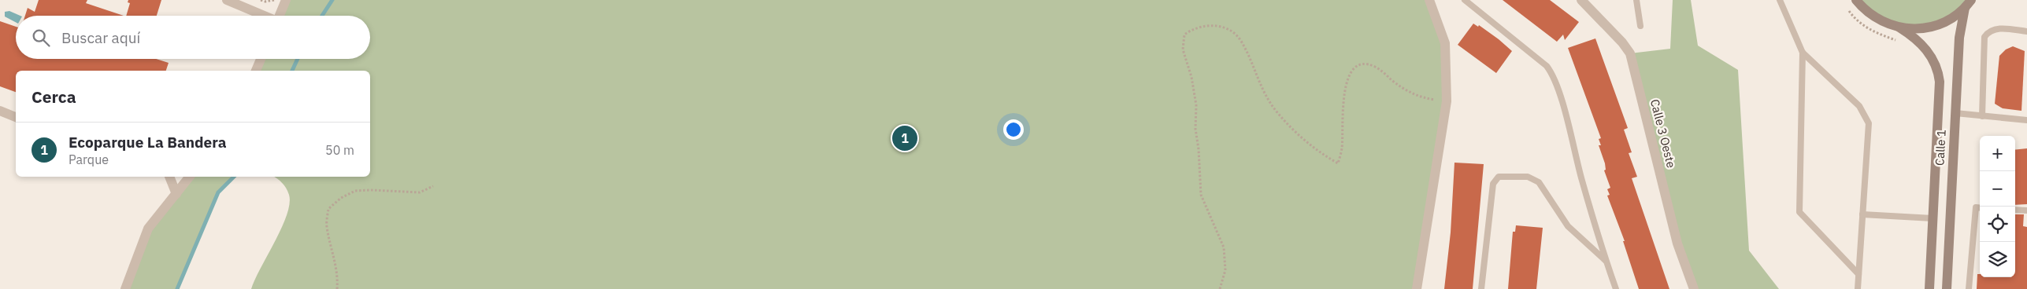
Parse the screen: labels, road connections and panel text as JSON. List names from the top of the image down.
{
  "streets": {
    "main road": ["Calle 1"],
    "street": ["Calle 3 Oeste"]
  },
  "page": {
    "search": "Buscar aquí",
    "heading": "Cerca",
    "list": [
      {
        "mark": "1",
        "name": "Ecoparque La Bandera",
        "note": "Parque",
        "value": "50 m"
      }
    ],
    "pins": "1",
    "map_buttons": ["+", "−"]
  }
}
